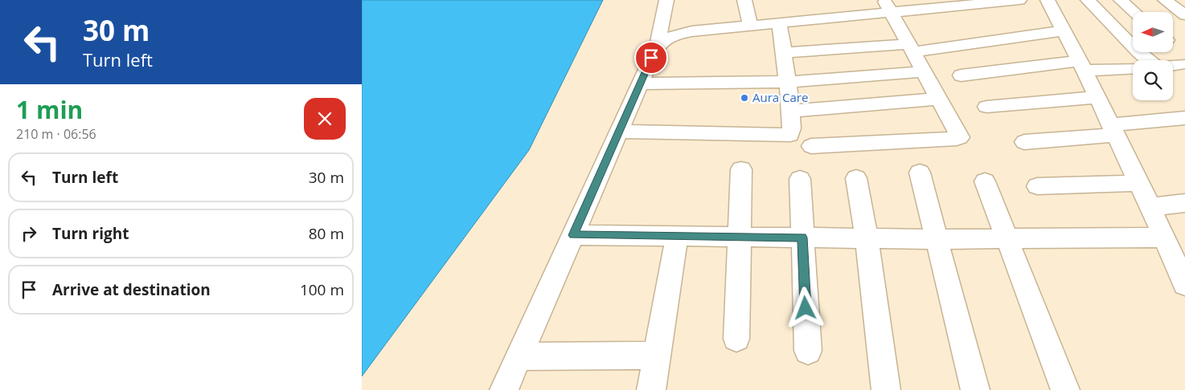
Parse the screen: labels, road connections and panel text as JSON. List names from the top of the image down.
{
  "places": ["Aura Care"],
  "north": "left",
  "page": {
    "turn": ["30 m", "Turn left"],
    "heading": ["1 min", "210 m · 06:56"],
    "list": [
      {
        "name": "Turn left",
        "value": "30 m"
      },
      {
        "name": "Turn right",
        "value": "80 m"
      },
      {
        "name": "Arrive at destination",
        "value": "100 m"
      }
    ]
  }
}
